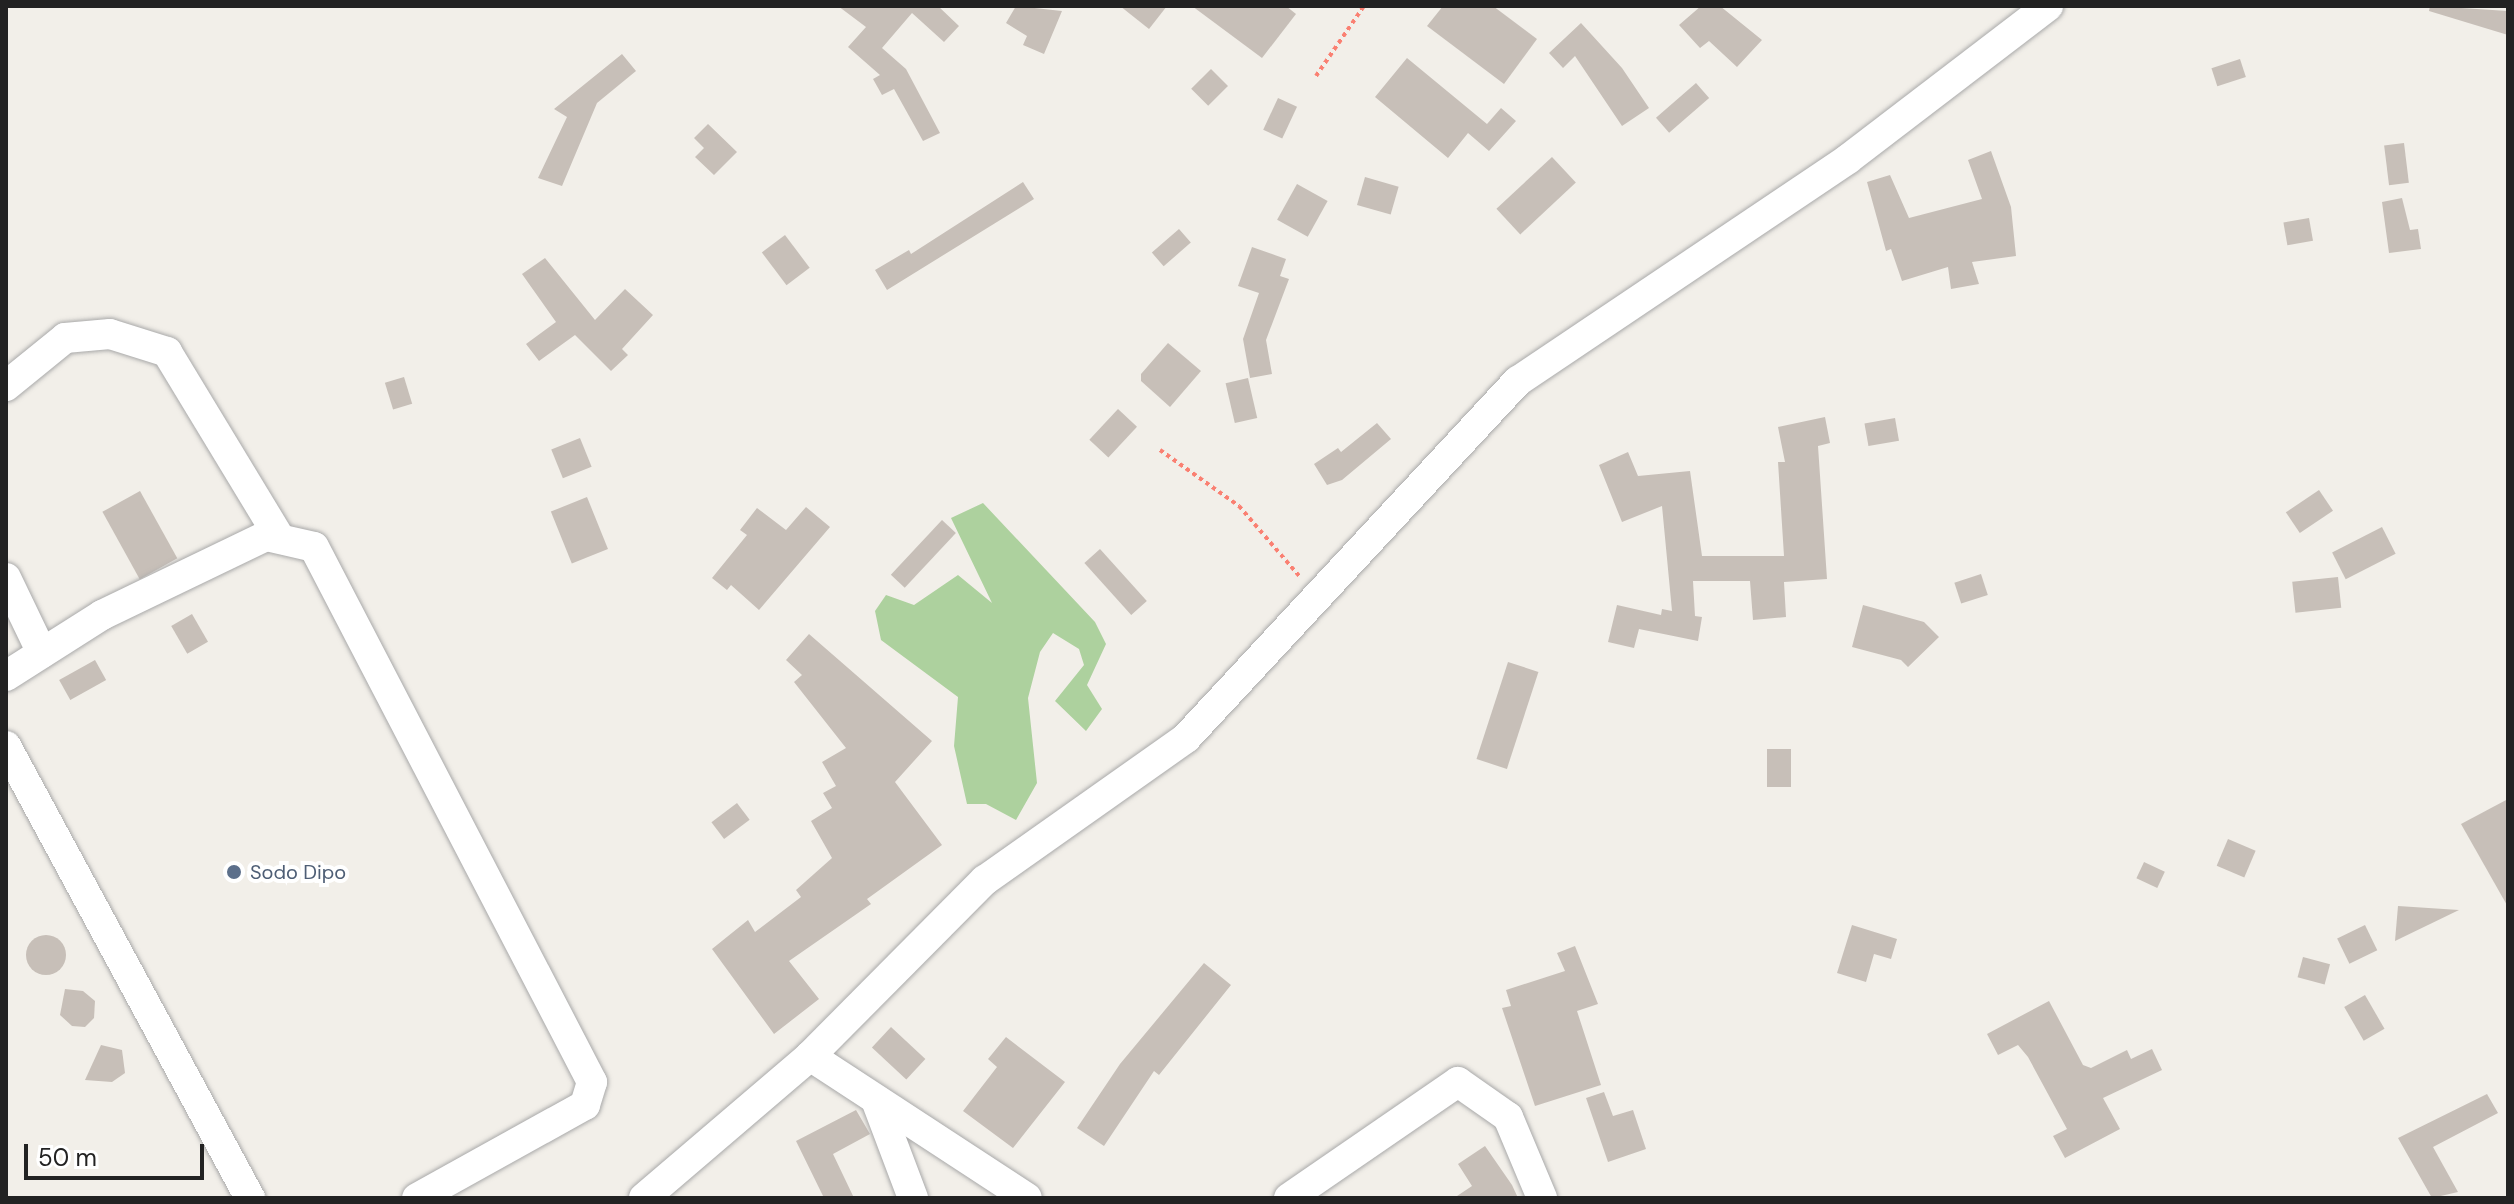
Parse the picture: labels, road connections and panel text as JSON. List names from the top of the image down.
{
  "places": ["Sodo Dipo"],
  "scale_bar": "50 m"
}
